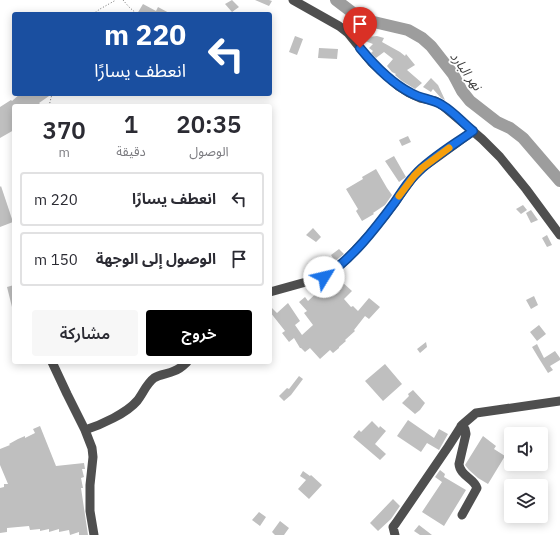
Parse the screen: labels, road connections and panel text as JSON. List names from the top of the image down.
{
  "water": ["نهر البارد"],
  "page": {
    "turn": ["220 m", "انعطف يسارًا"],
    "eta": [
      "20:35",
      "الوصول",
      "1",
      "دقيقة",
      "370",
      "m"
    ],
    "list": [
      {
        "name": "انعطف يسارًا",
        "value": "220 m"
      },
      {
        "name": "الوصول إلى الوجهة",
        "value": "150 m"
      }
    ],
    "buttons": ["خروج", "مشاركة"]
  }
}
